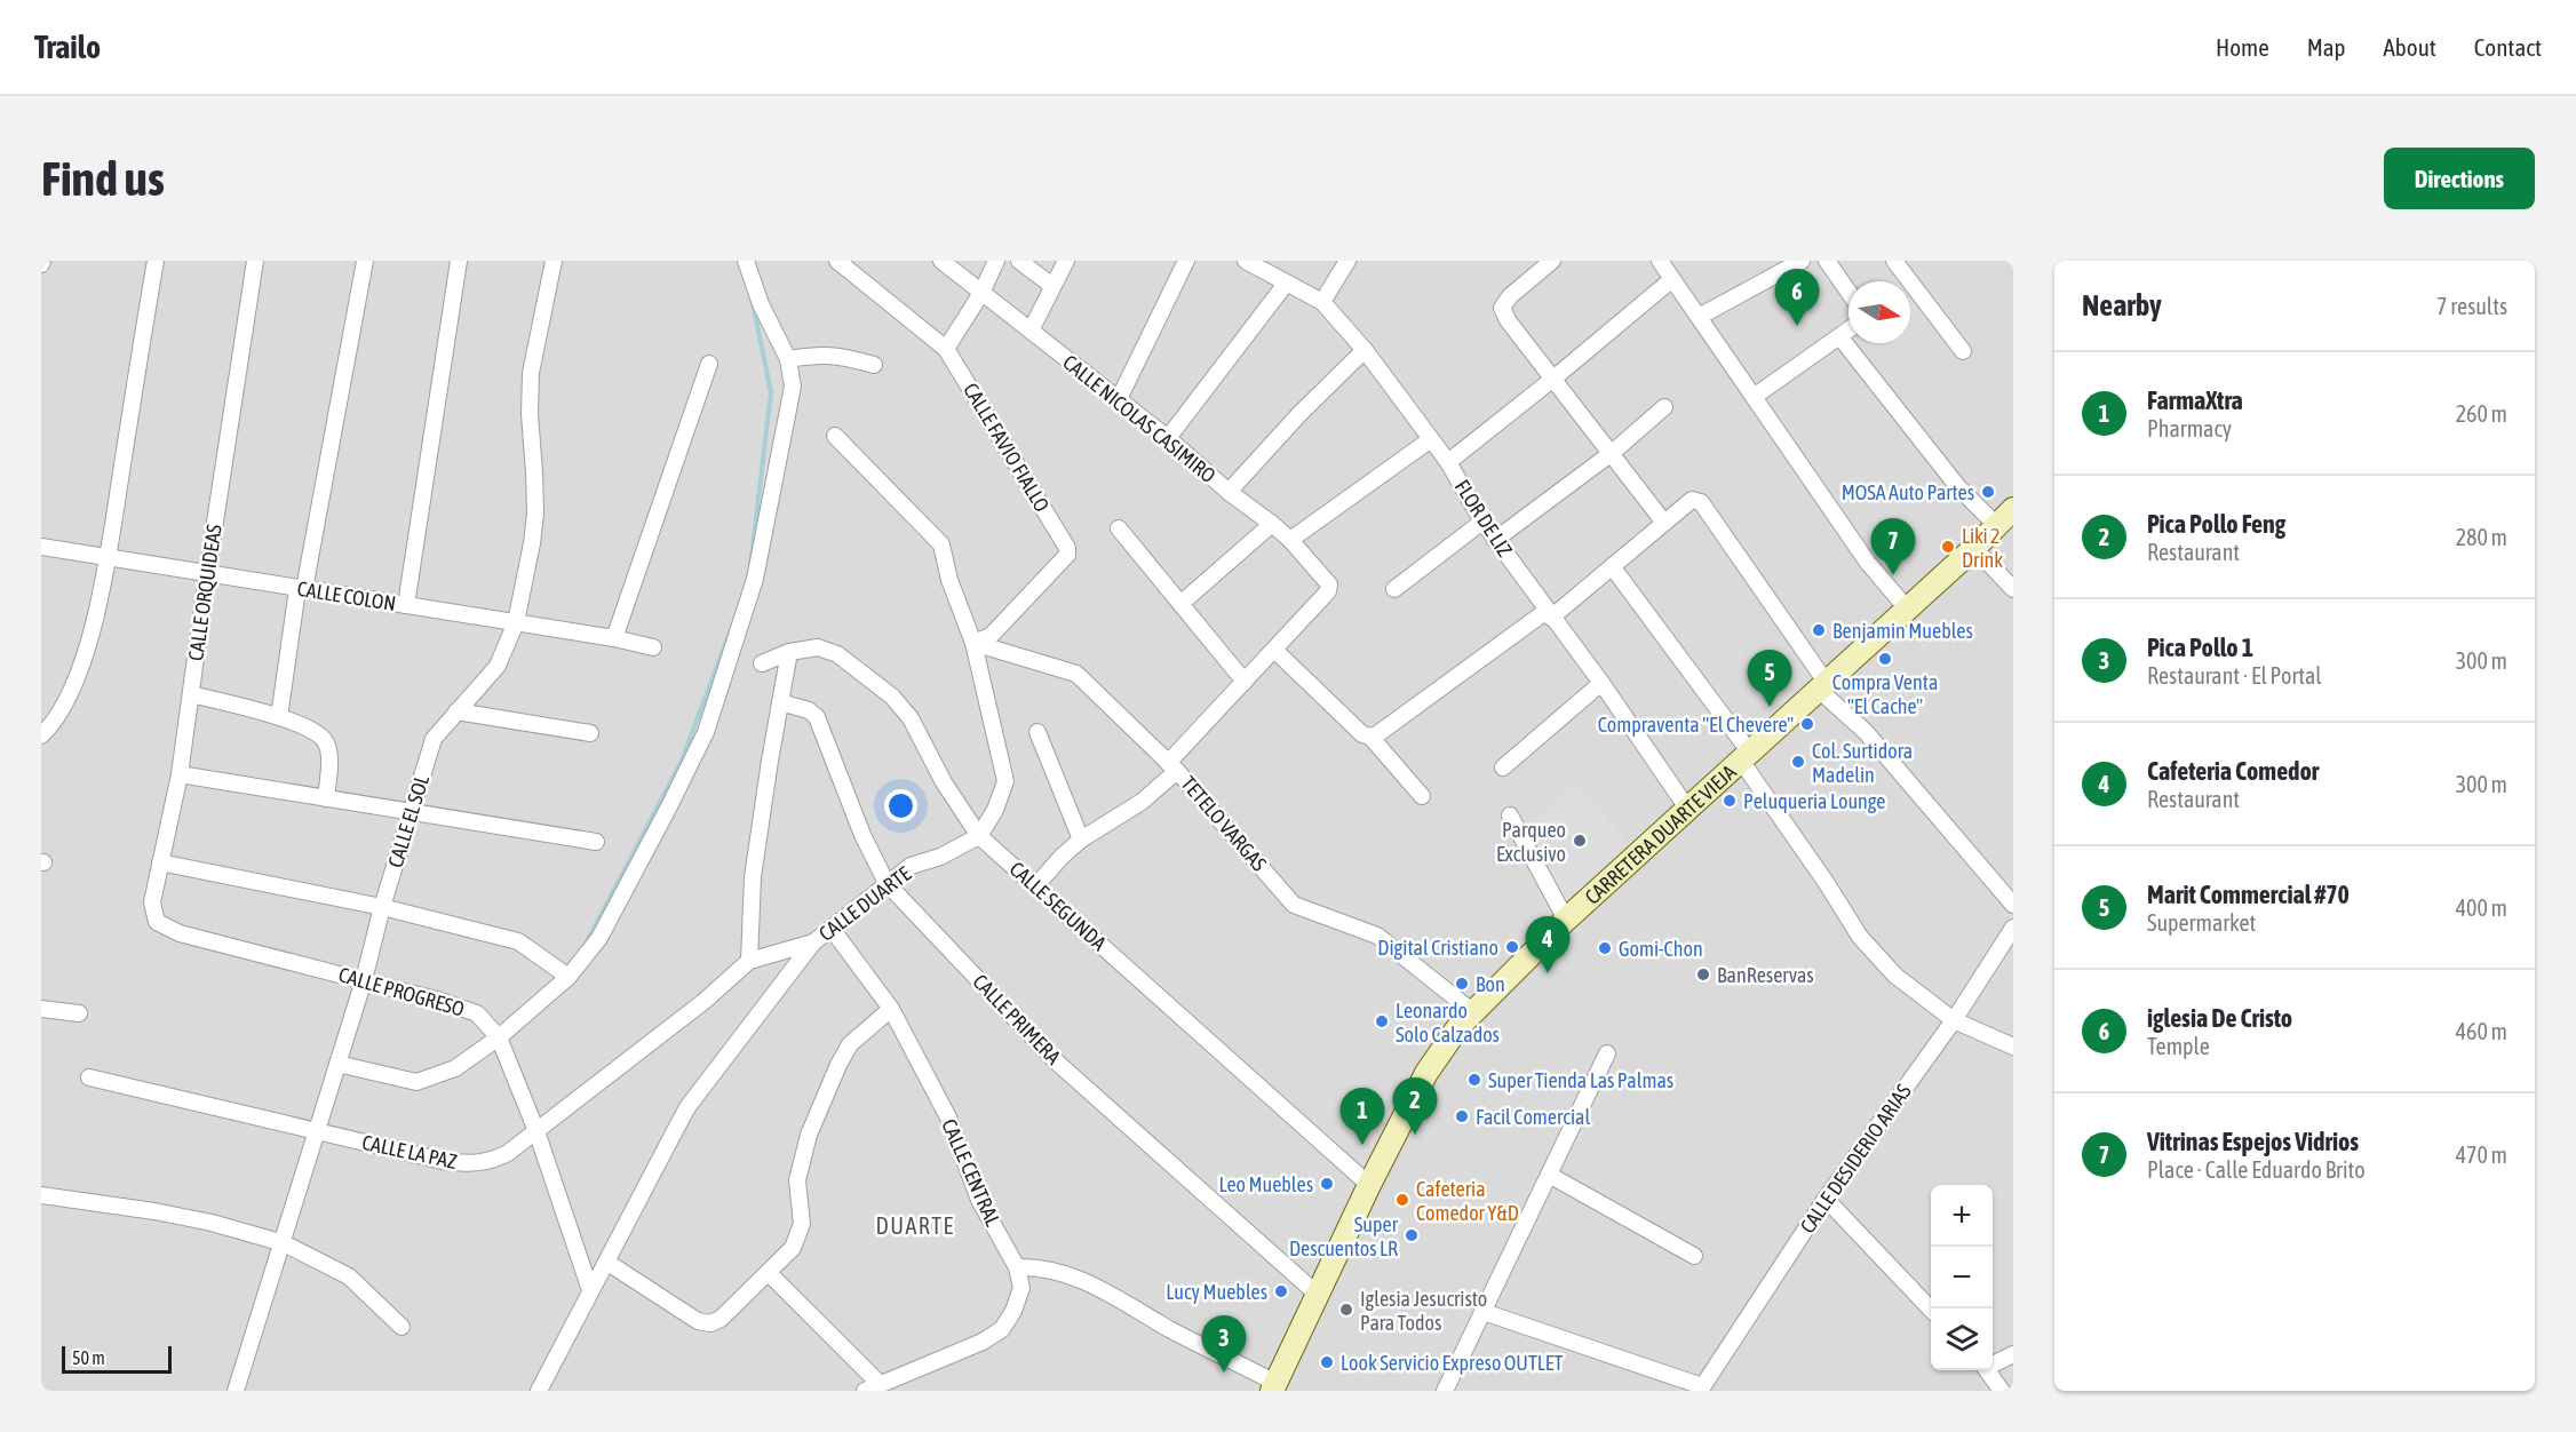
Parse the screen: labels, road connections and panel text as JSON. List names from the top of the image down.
{
  "streets": {
    "main road": ["CARRETERA DUARTE VIEJA"],
    "street": [
      "CALLE NICOLAS CASIMIRO",
      "CALLE FAVIO FIALLO",
      "FLOR DE LIZ",
      "CALLE ORQUIDEAS",
      "CALLE COLON",
      "CALLE EL SOL",
      "TETELO VARGAS",
      "CALLE DUARTE",
      "CALLE SEGUNDA",
      "CALLE PROGRESO",
      "CALLE PRIMERA",
      "CALLE LA PAZ",
      "CALLE DESIDERIO ARIAS",
      "CALLE CENTRAL"
    ]
  },
  "crossings": [
    ["CALLE FAVIO FIALLO", "TETELO VARGAS"],
    ["FLOR DE LIZ", "CARRETERA DUARTE VIEJA"],
    ["CALLE ORQUIDEAS", "CALLE COLON"],
    ["CALLE ORQUIDEAS", "CALLE PROGRESO"],
    ["CALLE COLON", "CALLE EL SOL"],
    ["CALLE EL SOL", "CALLE PROGRESO"],
    ["CALLE EL SOL", "CALLE LA PAZ"],
    ["TETELO VARGAS", "CARRETERA DUARTE VIEJA"],
    ["CARRETERA DUARTE VIEJA", "CALLE SEGUNDA"],
    ["CARRETERA DUARTE VIEJA", "CALLE PRIMERA"],
    ["CALLE DUARTE", "CALLE SEGUNDA"],
    ["CALLE DUARTE", "CALLE PROGRESO"],
    ["CALLE DUARTE", "CALLE PRIMERA"],
    ["CALLE DUARTE", "CALLE CENTRAL"],
    ["CALLE PROGRESO", "CALLE LA PAZ"]
  ],
  "districts": ["DUARTE"],
  "places": [
    "MOSA Auto Partes",
    "Liki 2 Drink",
    "Benjamin Muebles",
    "Compra Venta \"El Cache\"",
    "Compraventa \"El Chevere\"",
    "Col. Surtidora Madelin",
    "Peluqueria Lounge",
    "Parqueo Exclusivo",
    "Digital Cristiano",
    "Gomi-Chon",
    "BanReservas",
    "Bon",
    "Leonardo Solo Calzados",
    "Super Tienda Las Palmas",
    "Facil Comercial",
    "Leo Muebles",
    "Cafeteria Comedor Y&D",
    "Super Descuentos LR",
    "Lucy Muebles",
    "Iglesia Jesucristo Para Todos",
    "Look Servicio Expreso OUTLET"
  ],
  "scale_bar": "50 m",
  "north": "right",
  "page": {
    "header": "Trailo",
    "nav": [
      "Home",
      "Map",
      "About",
      "Contact"
    ],
    "buttons": "Directions",
    "title": "Find us",
    "heading": ["Nearby", "7 results"],
    "pins": [
      "6",
      "7",
      "5",
      "4",
      "2",
      "1",
      "3"
    ],
    "list": [
      {
        "mark": "1",
        "name": "FarmaXtra",
        "note": "Pharmacy",
        "value": "260 m"
      },
      {
        "mark": "2",
        "name": "Pica Pollo Feng",
        "note": "Restaurant",
        "value": "280 m"
      },
      {
        "mark": "3",
        "name": "Pica Pollo 1",
        "note": "Restaurant · El Portal",
        "value": "300 m"
      },
      {
        "mark": "4",
        "name": "Cafeteria Comedor",
        "note": "Restaurant",
        "value": "300 m"
      },
      {
        "mark": "5",
        "name": "Marit Commercial #70",
        "note": "Supermarket",
        "value": "400 m"
      },
      {
        "mark": "6",
        "name": "iglesia De Cristo",
        "note": "Temple",
        "value": "460 m"
      },
      {
        "mark": "7",
        "name": "Vitrinas Espejos Vidrios",
        "note": "Place · Calle Eduardo Brito",
        "value": "470 m"
      }
    ],
    "map_buttons": ["+", "−"],
    "scale": "50 m"
  }
}
